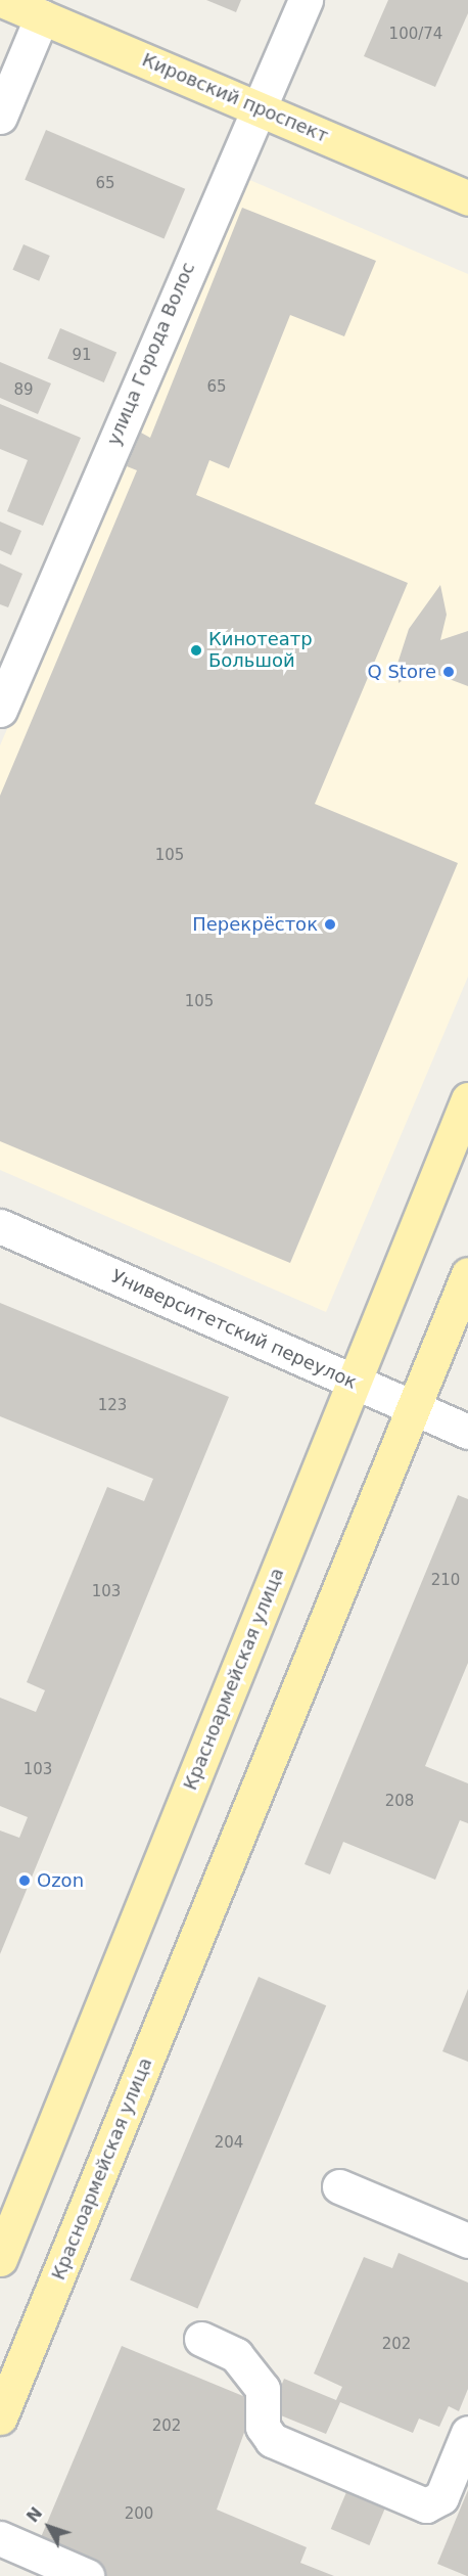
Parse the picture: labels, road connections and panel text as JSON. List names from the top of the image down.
{
  "streets": {
    "main road": ["Кировский проспект", "Красноармейская улица"],
    "street": ["улица Города Волос", "Университетский переулок"]
  },
  "crossings": [
    ["Кировский проспект", "улица Города Волос"],
    ["Университетский переулок", "Красноармейская улица"]
  ],
  "places": [
    "Кинотеатр Большой",
    "Q Store",
    "Перекрёсток",
    "Ozon"
  ],
  "house_numbers": [
    "100/74",
    "65",
    "91",
    "65",
    "89",
    "105",
    "105",
    "123",
    "210",
    "103",
    "103",
    "208",
    "204",
    "202",
    "202",
    "200"
  ],
  "north": "top left"
}
